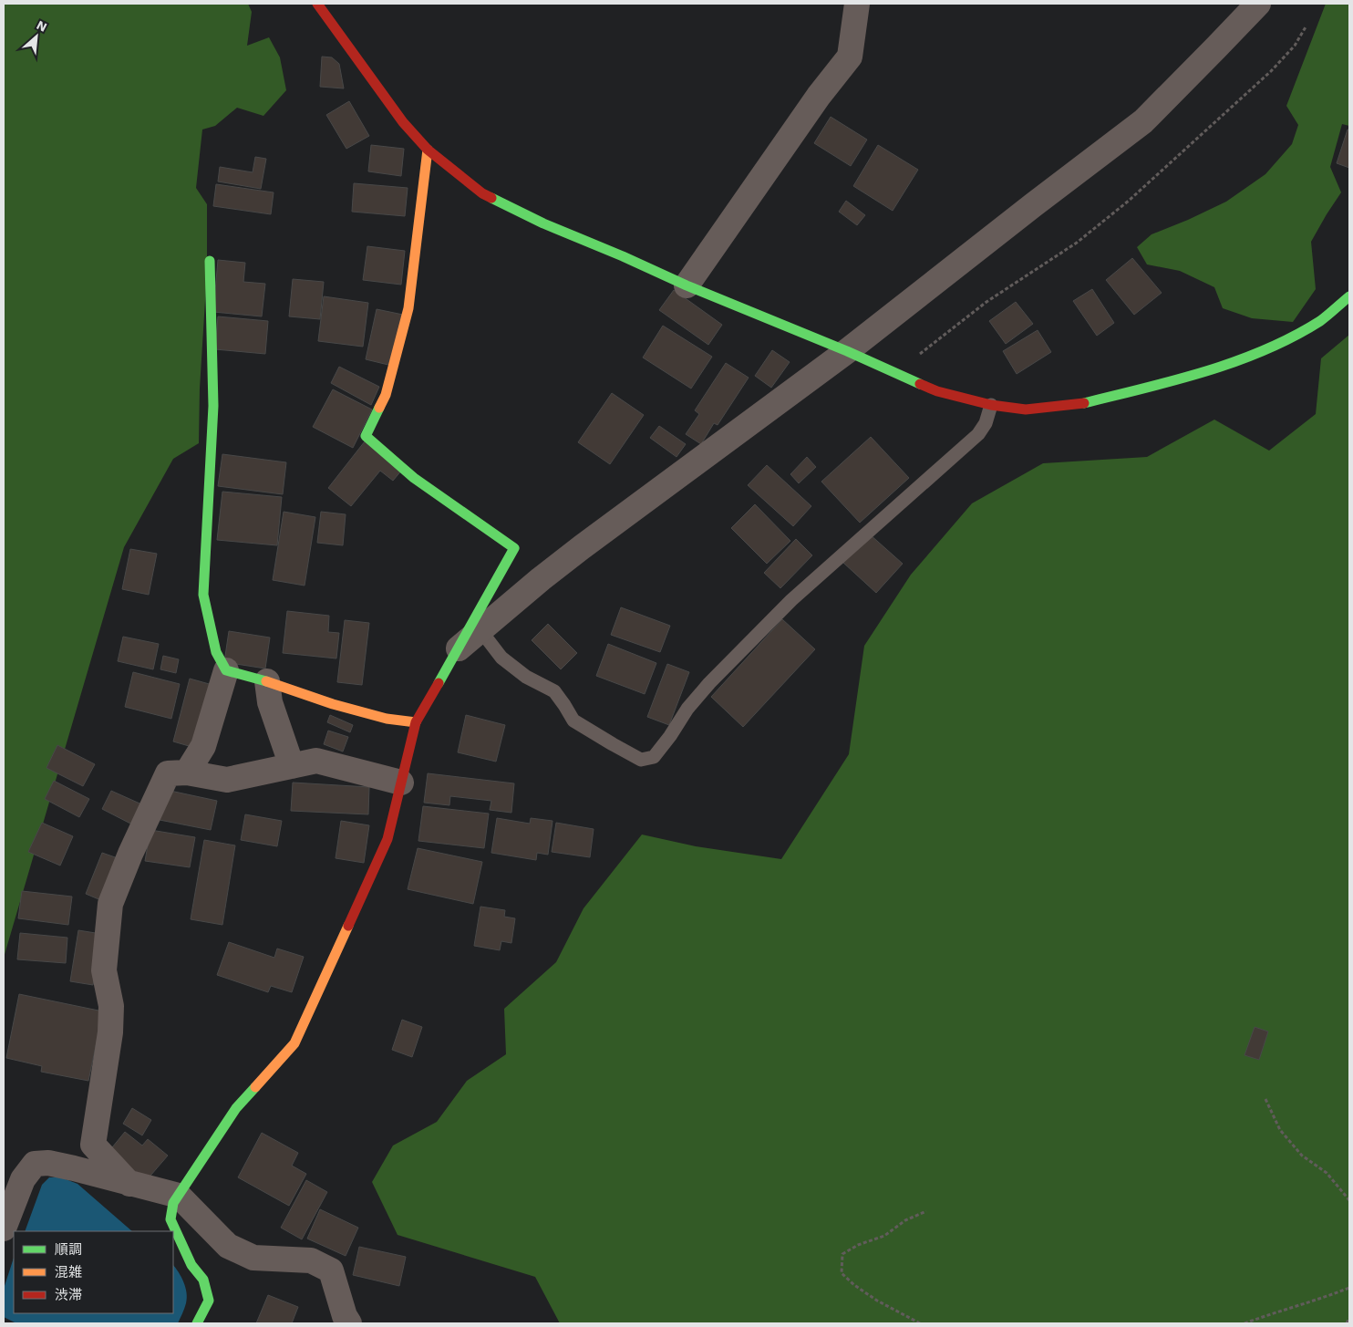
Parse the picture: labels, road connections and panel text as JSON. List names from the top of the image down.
{
  "legend": ["順調", "混雑", "渋滞"],
  "north": "top right"
}
